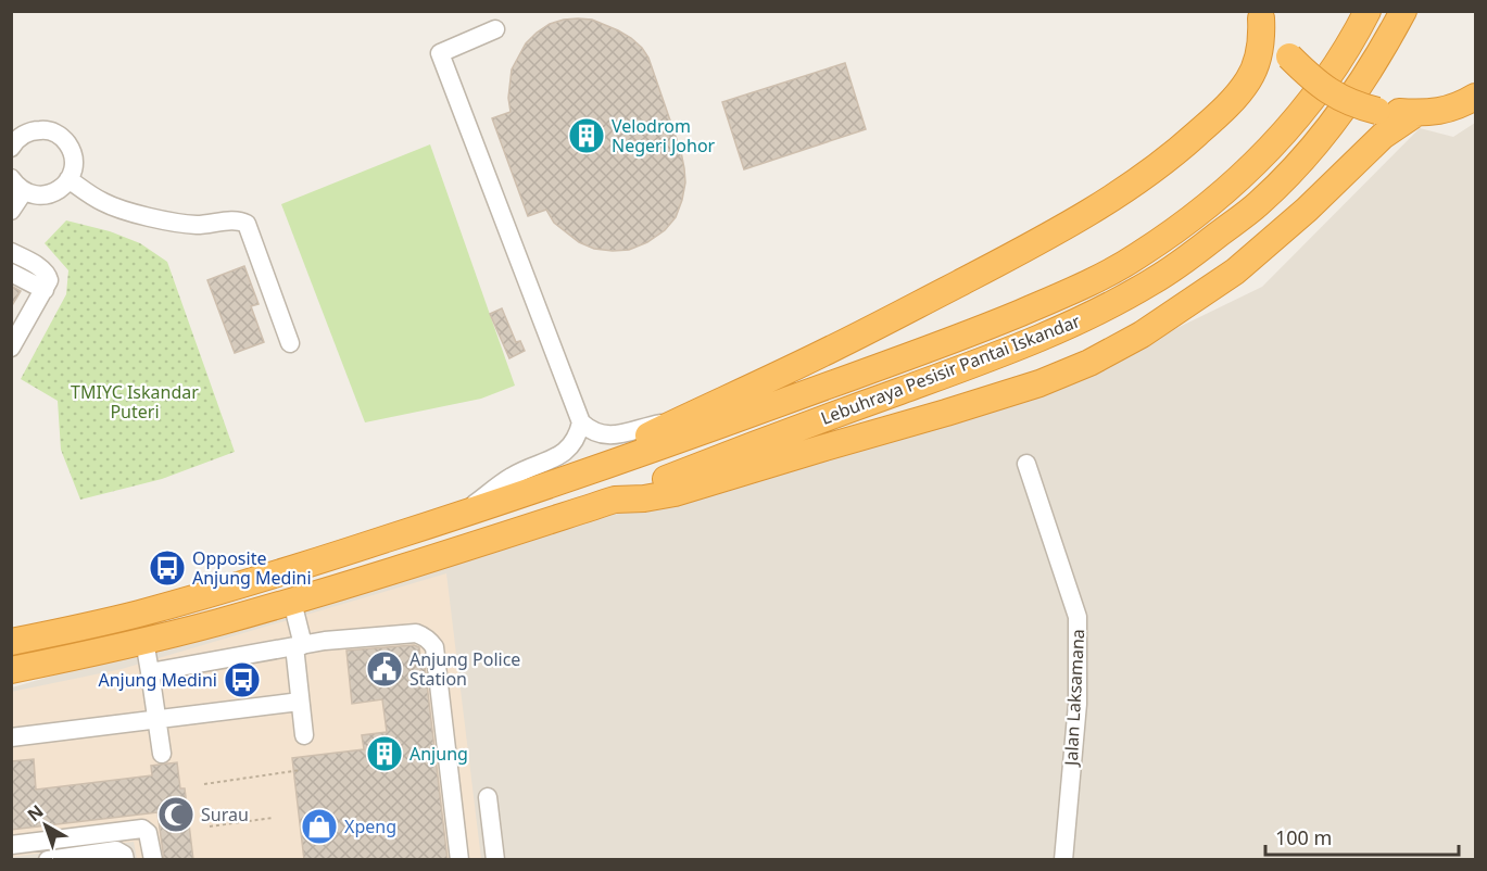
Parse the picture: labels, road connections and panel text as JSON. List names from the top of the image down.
{
  "streets": {
    "highway": ["Lebuhraya Pesisir Pantai Iskandar"],
    "street": ["Jalan Laksamana"]
  },
  "parks": ["TMIYC Iskandar Puteri"],
  "places": {
    "building": ["Velodrom Negeri Johor", "Anjung"],
    "bus stop": ["Opposite Anjung Medini", "Anjung Medini"],
    "public building": ["Anjung Police Station"],
    "mosque": ["Surau"],
    "shop": ["Xpeng"]
  },
  "scale_bar": "100 m",
  "north": "top left"
}
